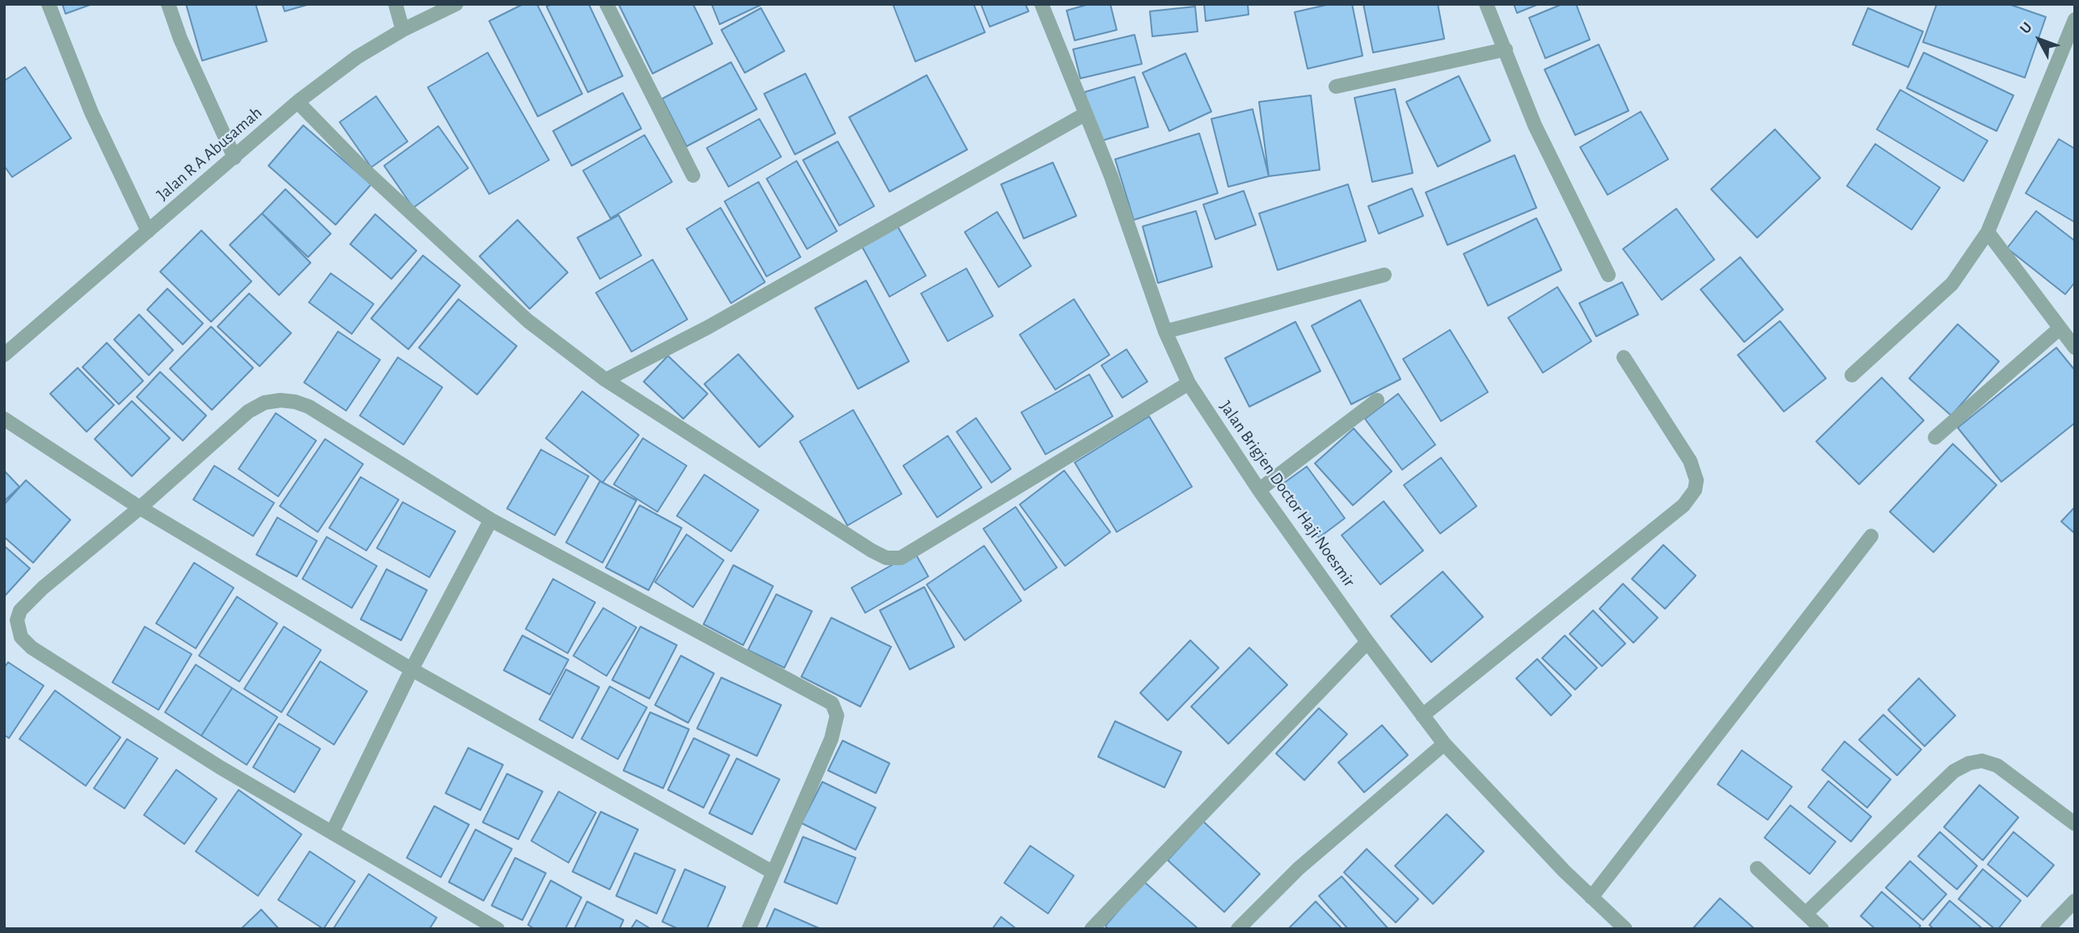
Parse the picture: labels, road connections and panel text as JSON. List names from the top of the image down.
{
  "streets": {
    "street": ["Jalan R A Abusamah", "Jalan Brigjen Doctor Haji Noesmir"]
  },
  "north": "top left"
}
